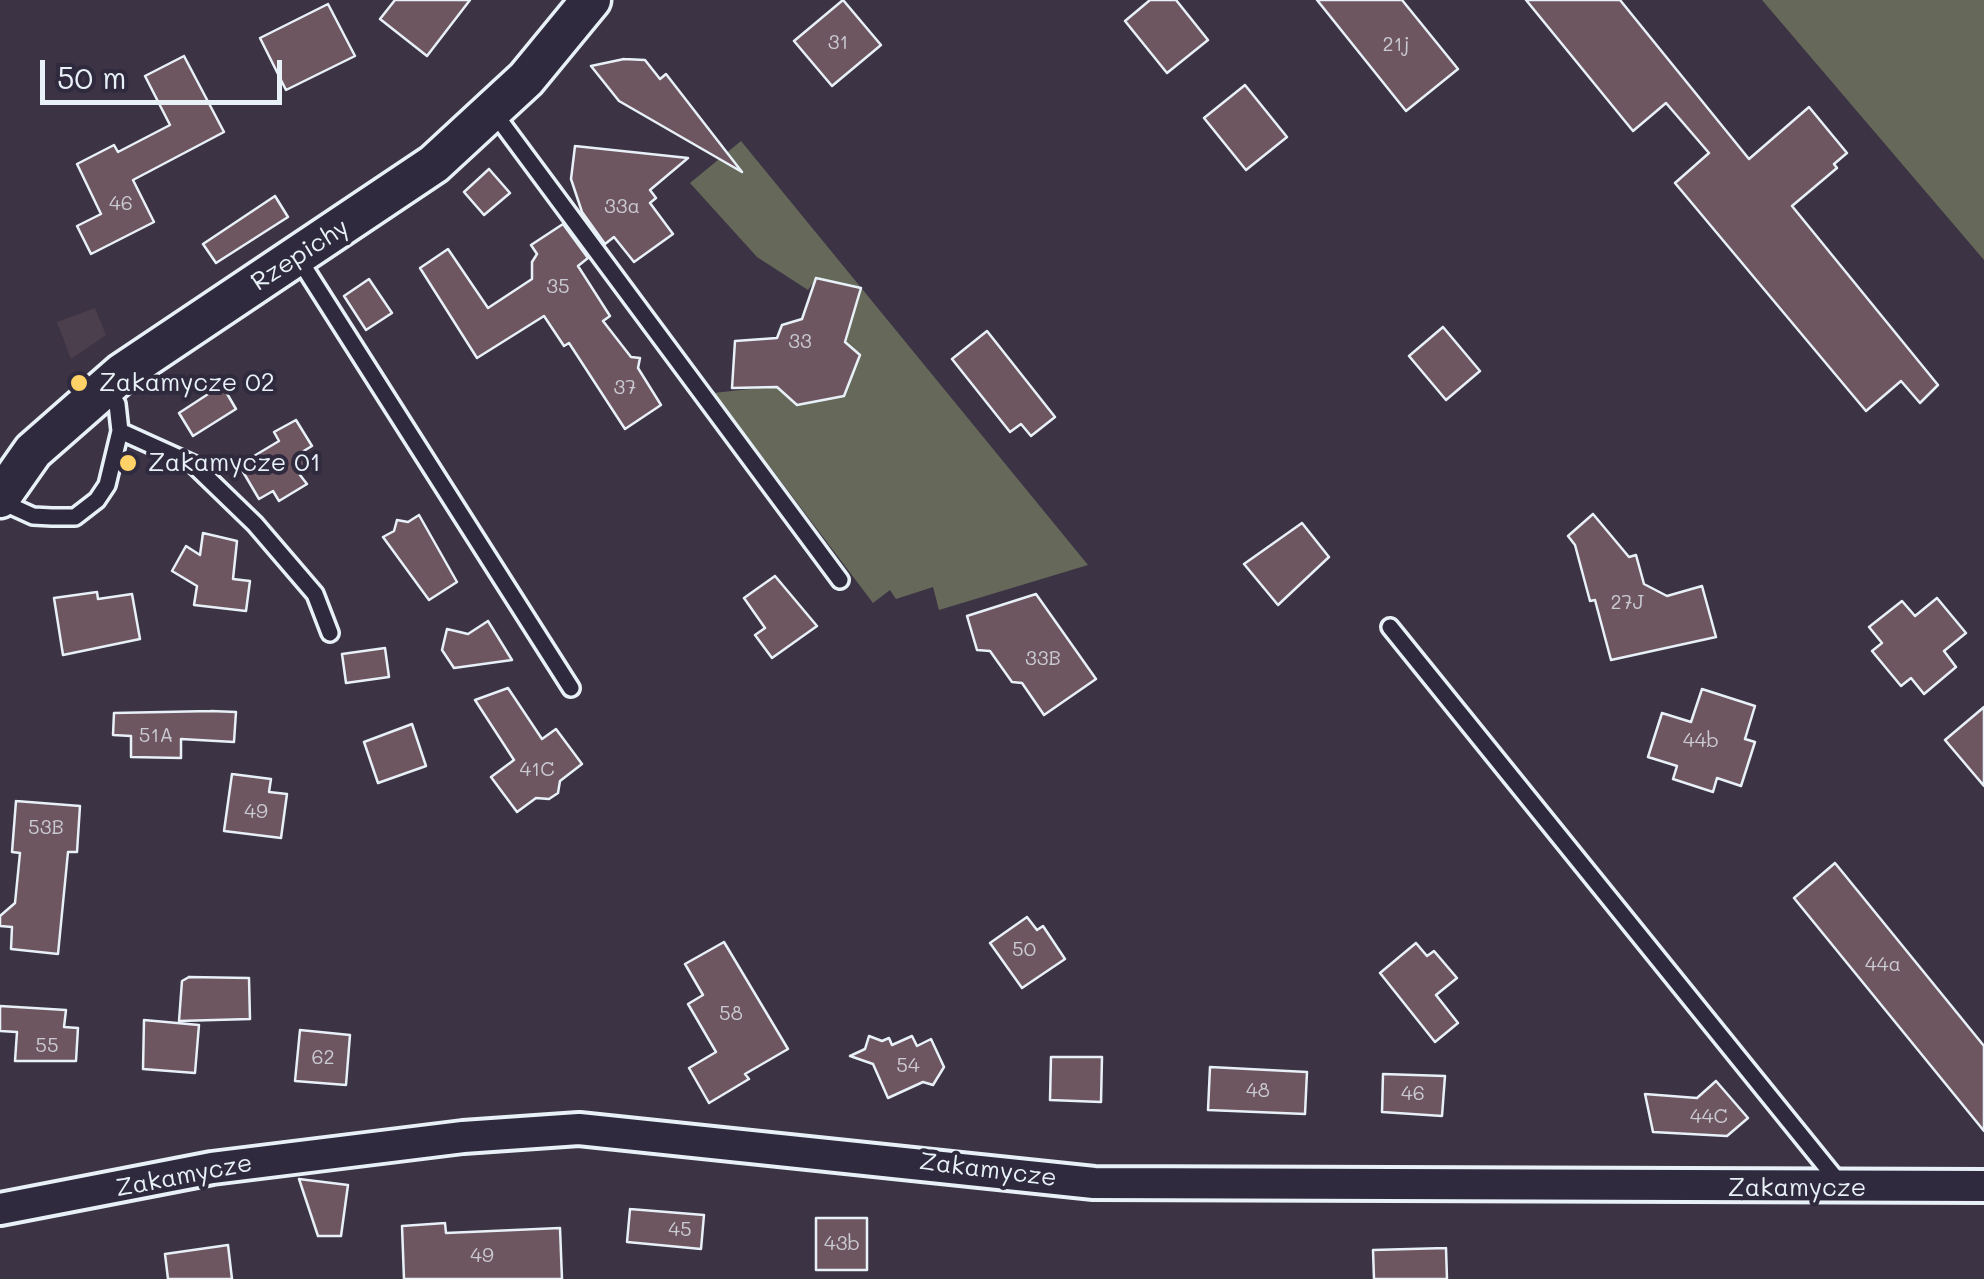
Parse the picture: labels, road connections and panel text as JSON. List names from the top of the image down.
{
  "streets": {
    "street": ["Rzepichy", "Zakamycze"]
  },
  "places": ["Zakamycze 02", "Zakamycze 01"],
  "house_numbers": [
    "31",
    "21j",
    "46",
    "33a",
    "35",
    "33",
    "37",
    "27J",
    "33B",
    "51A",
    "44b",
    "41C",
    "49",
    "53B",
    "50",
    "44a",
    "58",
    "55",
    "62",
    "54",
    "48",
    "46",
    "44C",
    "45",
    "43b",
    "49"
  ],
  "scale_bar": "50 m"
}
